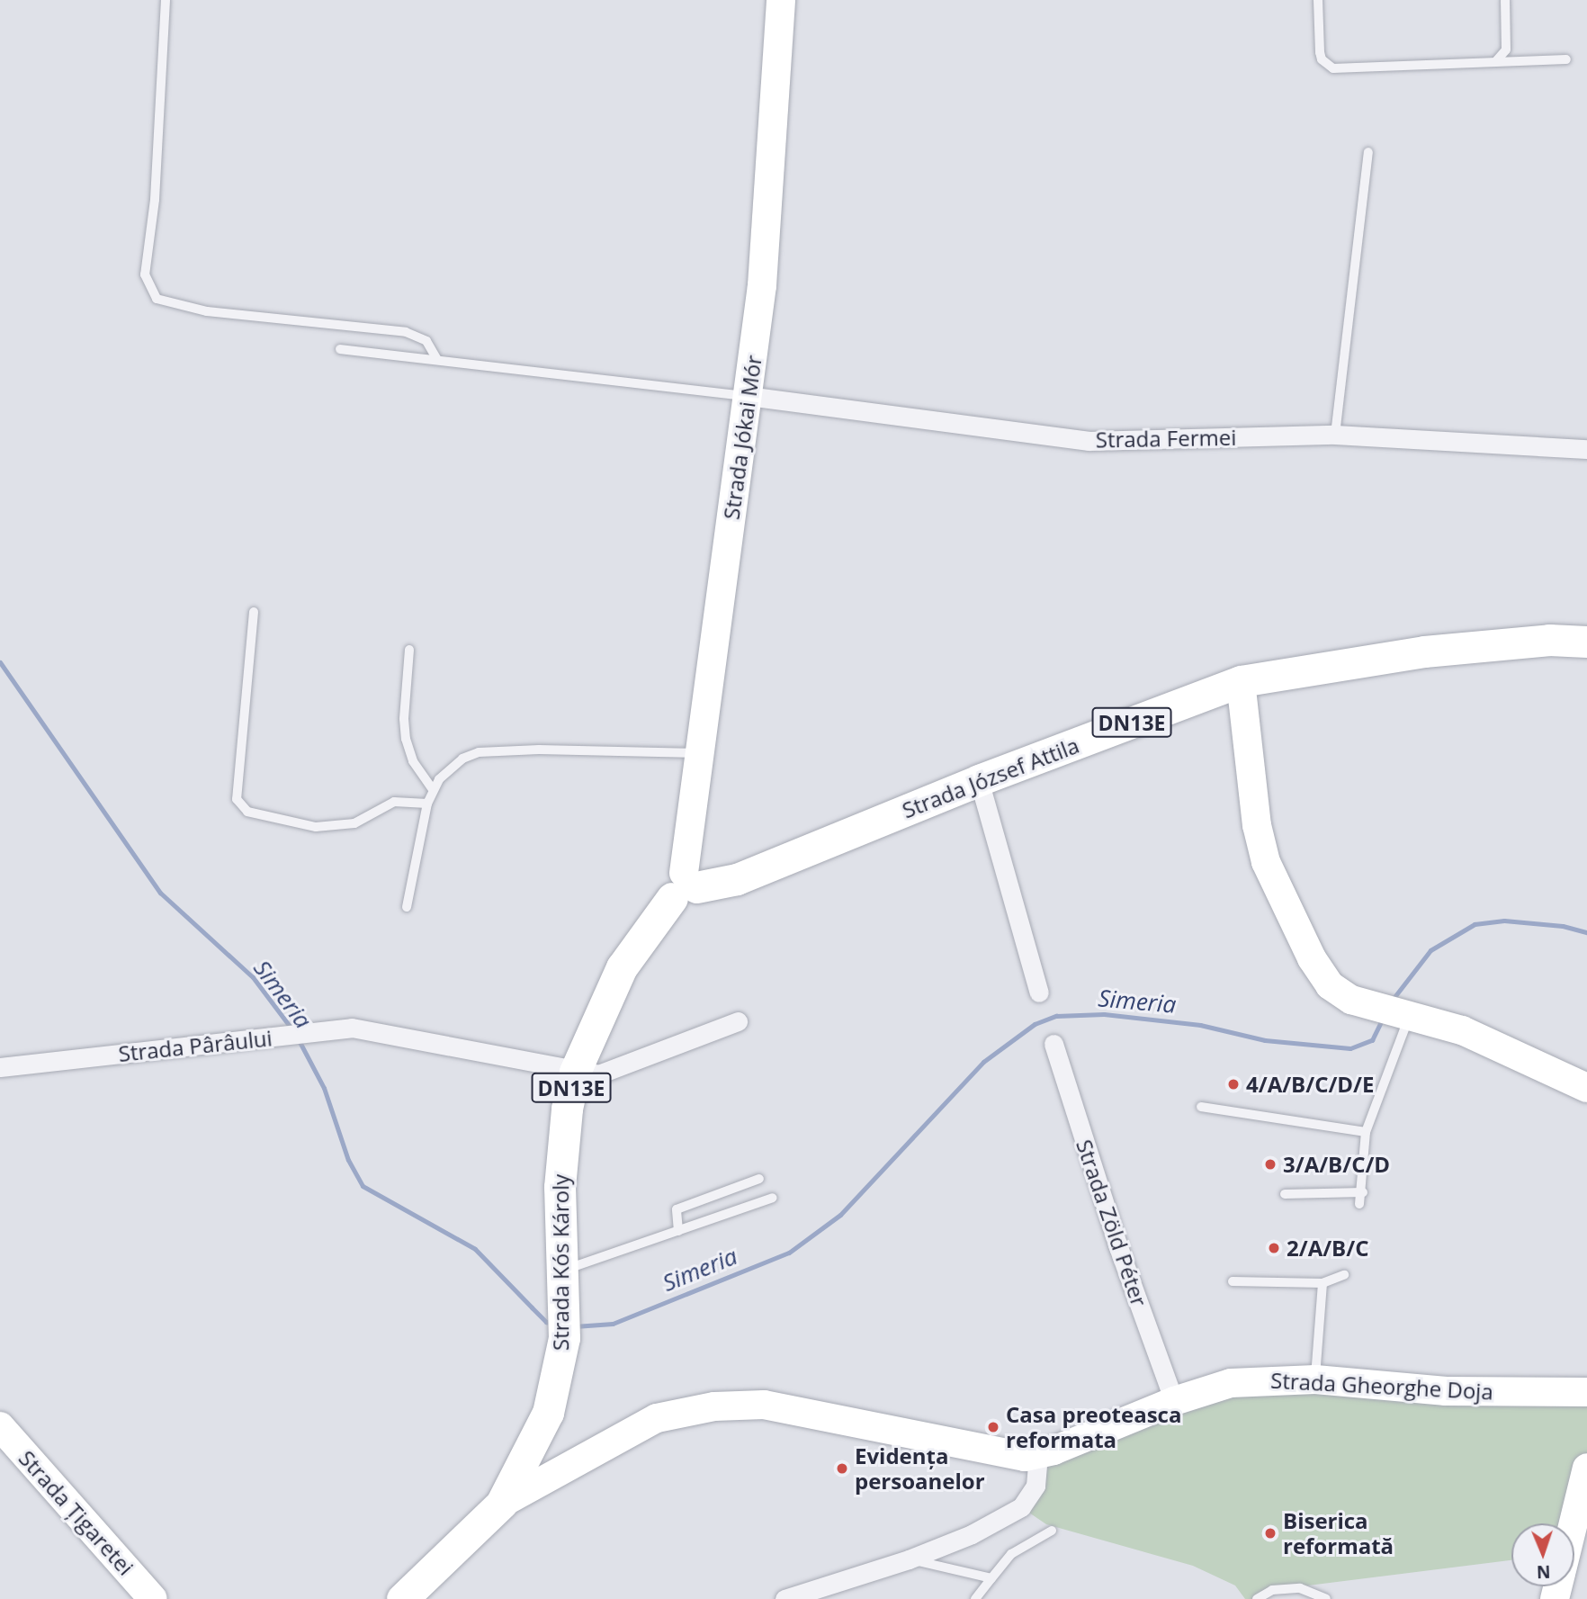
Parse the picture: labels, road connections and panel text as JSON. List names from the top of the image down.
{
  "streets": {
    "main road": ["DN13E", "Strada József Attila", "Strada Kós Károly"],
    "street": [
      "Strada Jókai Mór",
      "Strada Fermei",
      "Strada Pârâului",
      "Strada Zöld Péter",
      "Strada Gheorghe Doja",
      "Strada Țigaretei"
    ]
  },
  "crossings": [
    ["Strada Jókai Mór", "Strada Fermei"],
    ["Strada Jókai Mór", "Strada József Attila"],
    ["Strada Jókai Mór", "Strada Kós Károly"],
    ["Strada József Attila", "Strada Kós Károly"],
    ["Strada Pârâului", "Strada Kós Károly"],
    ["Strada Zöld Péter", "Strada Gheorghe Doja"],
    ["Strada Kós Károly", "Strada Gheorghe Doja"]
  ],
  "water": ["Simeria"],
  "places": [
    "4/A/B/C/D/E",
    "3/A/B/C/D",
    "2/A/B/C",
    "Casa preoteasca reformata",
    "Evidența persoanelor",
    "Biserica reformată"
  ],
  "north": "bottom"
}
